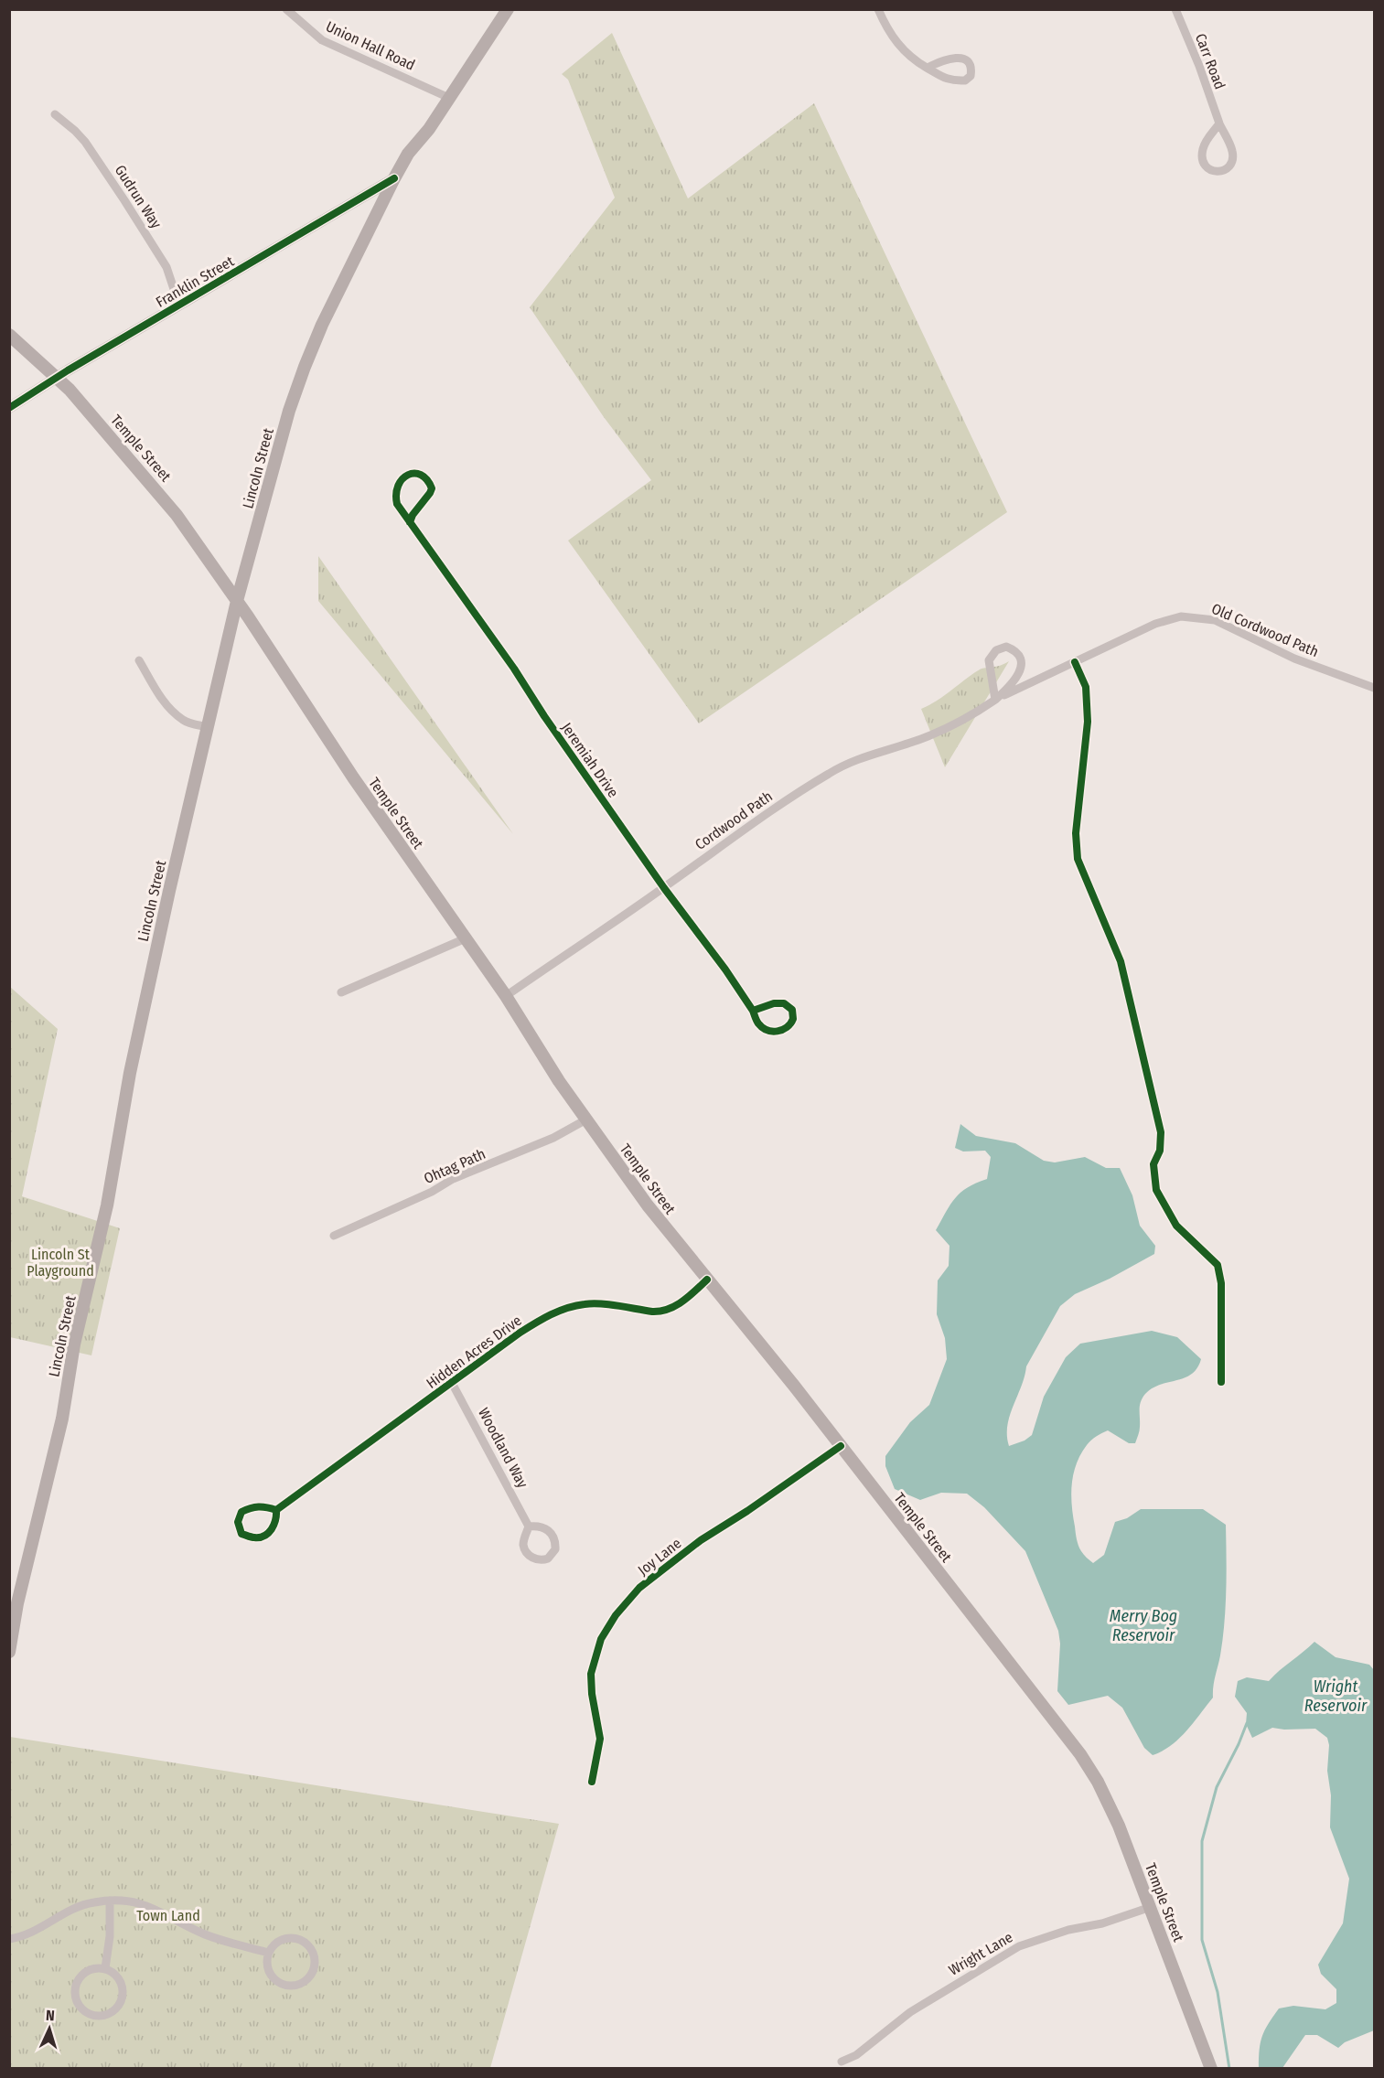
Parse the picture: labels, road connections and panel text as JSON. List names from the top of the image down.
{
  "streets": {
    "main road": ["Temple Street", "Lincoln Street"],
    "street": [
      "Union Hall Road",
      "Carr Road",
      "Gudrun Way",
      "Franklin Street",
      "Old Cordwood Path",
      "Jeremiah Drive",
      "Cordwood Path",
      "Ohtag Path",
      "Hidden Acres Drive",
      "Woodland Way",
      "Joy Lane",
      "Wright Lane"
    ]
  },
  "crossings": [
    ["Gudrun Way", "Franklin Street"],
    ["Franklin Street", "Temple Street"],
    ["Franklin Street", "Lincoln Street"],
    ["Temple Street", "Lincoln Street"],
    ["Temple Street", "Cordwood Path"],
    ["Temple Street", "Ohtag Path"],
    ["Temple Street", "Hidden Acres Drive"],
    ["Temple Street", "Joy Lane"],
    ["Temple Street", "Wright Lane"],
    ["Old Cordwood Path", "Cordwood Path"],
    ["Jeremiah Drive", "Cordwood Path"],
    ["Hidden Acres Drive", "Woodland Way"]
  ],
  "water": ["Merry Bog Reservoir", "Wright Reservoir"],
  "parks": ["Lincoln St Playground", "Town Land"],
  "north": "top"
}
